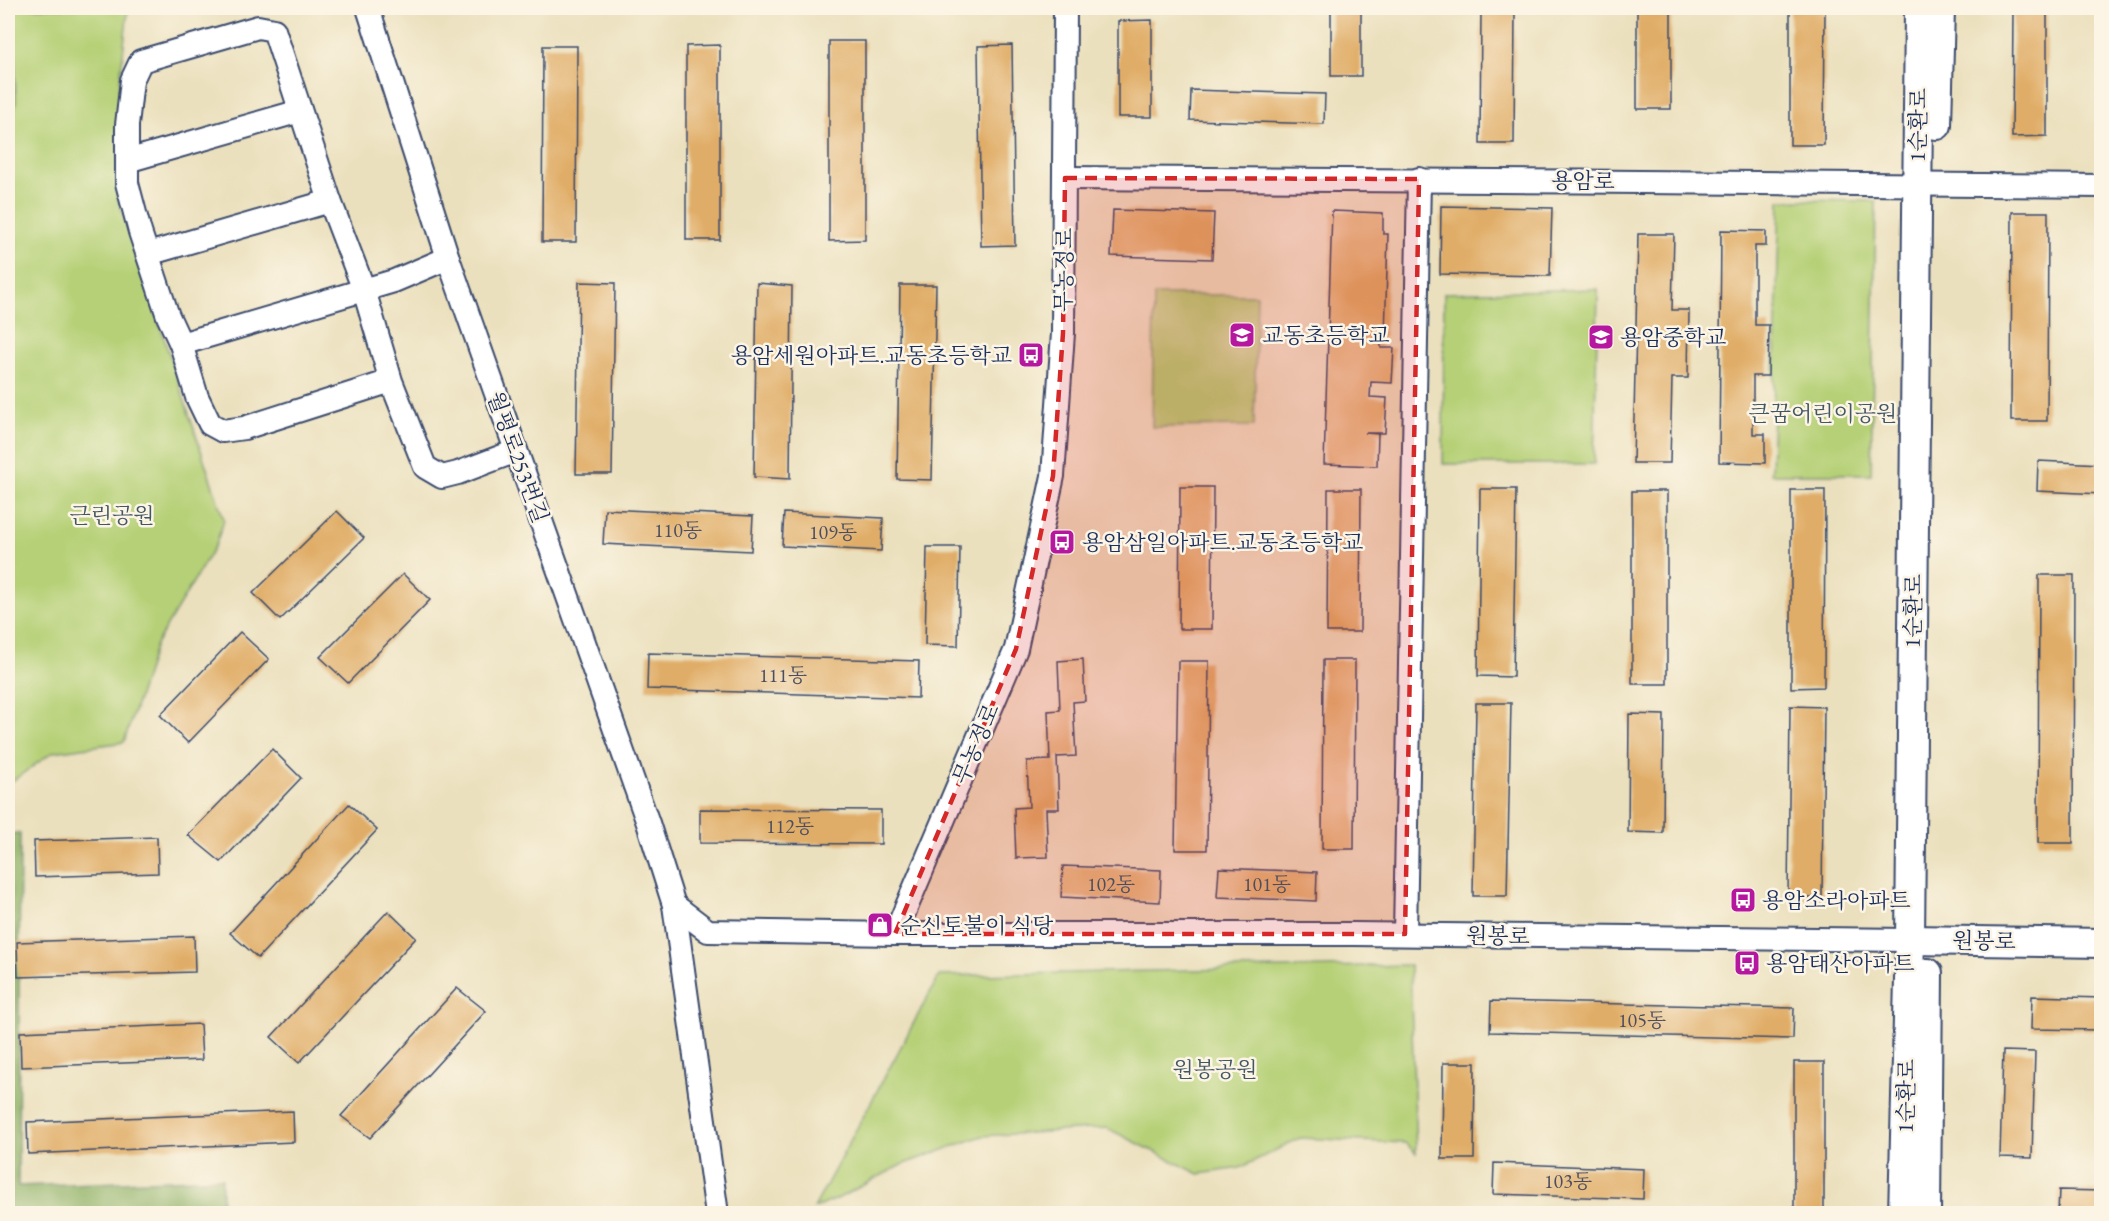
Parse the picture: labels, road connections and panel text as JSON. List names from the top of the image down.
{
  "streets": {
    "street": [
      "1순환로",
      "용암로",
      "무농정로",
      "월평로253번길",
      "원봉로"
    ]
  },
  "crossings": [
    ["1순환로", "용암로"],
    ["1순환로", "원봉로"],
    ["용암로", "무농정로"],
    ["무농정로", "원봉로"]
  ],
  "parks": ["큰꿈어린이공원", "근린공원", "원봉공원"],
  "places": {
    "school or university": ["교동초등학교", "용암중학교"],
    "bus stop": [
      "용암세원아파트.교동초등학교",
      "용암삼일아파트.교동초등학교",
      "용암소라아파트",
      "용암태산아파트"
    ],
    "shop": ["순신토불이 식당"]
  },
  "house_numbers": [
    "110동",
    "109동",
    "111동",
    "112동",
    "102동",
    "101동",
    "105동",
    "103동"
  ]
}
